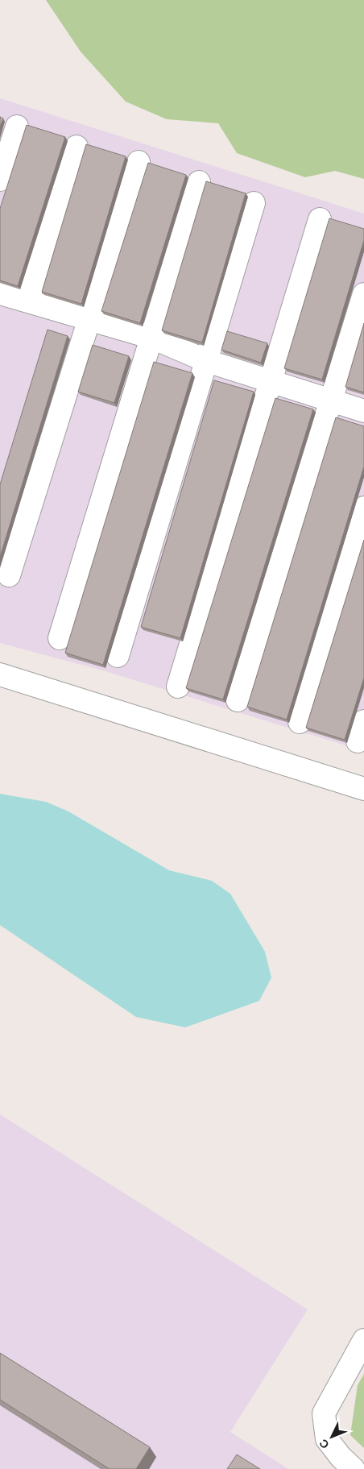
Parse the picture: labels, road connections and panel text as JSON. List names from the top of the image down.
{
  "north": "bottom left"
}
